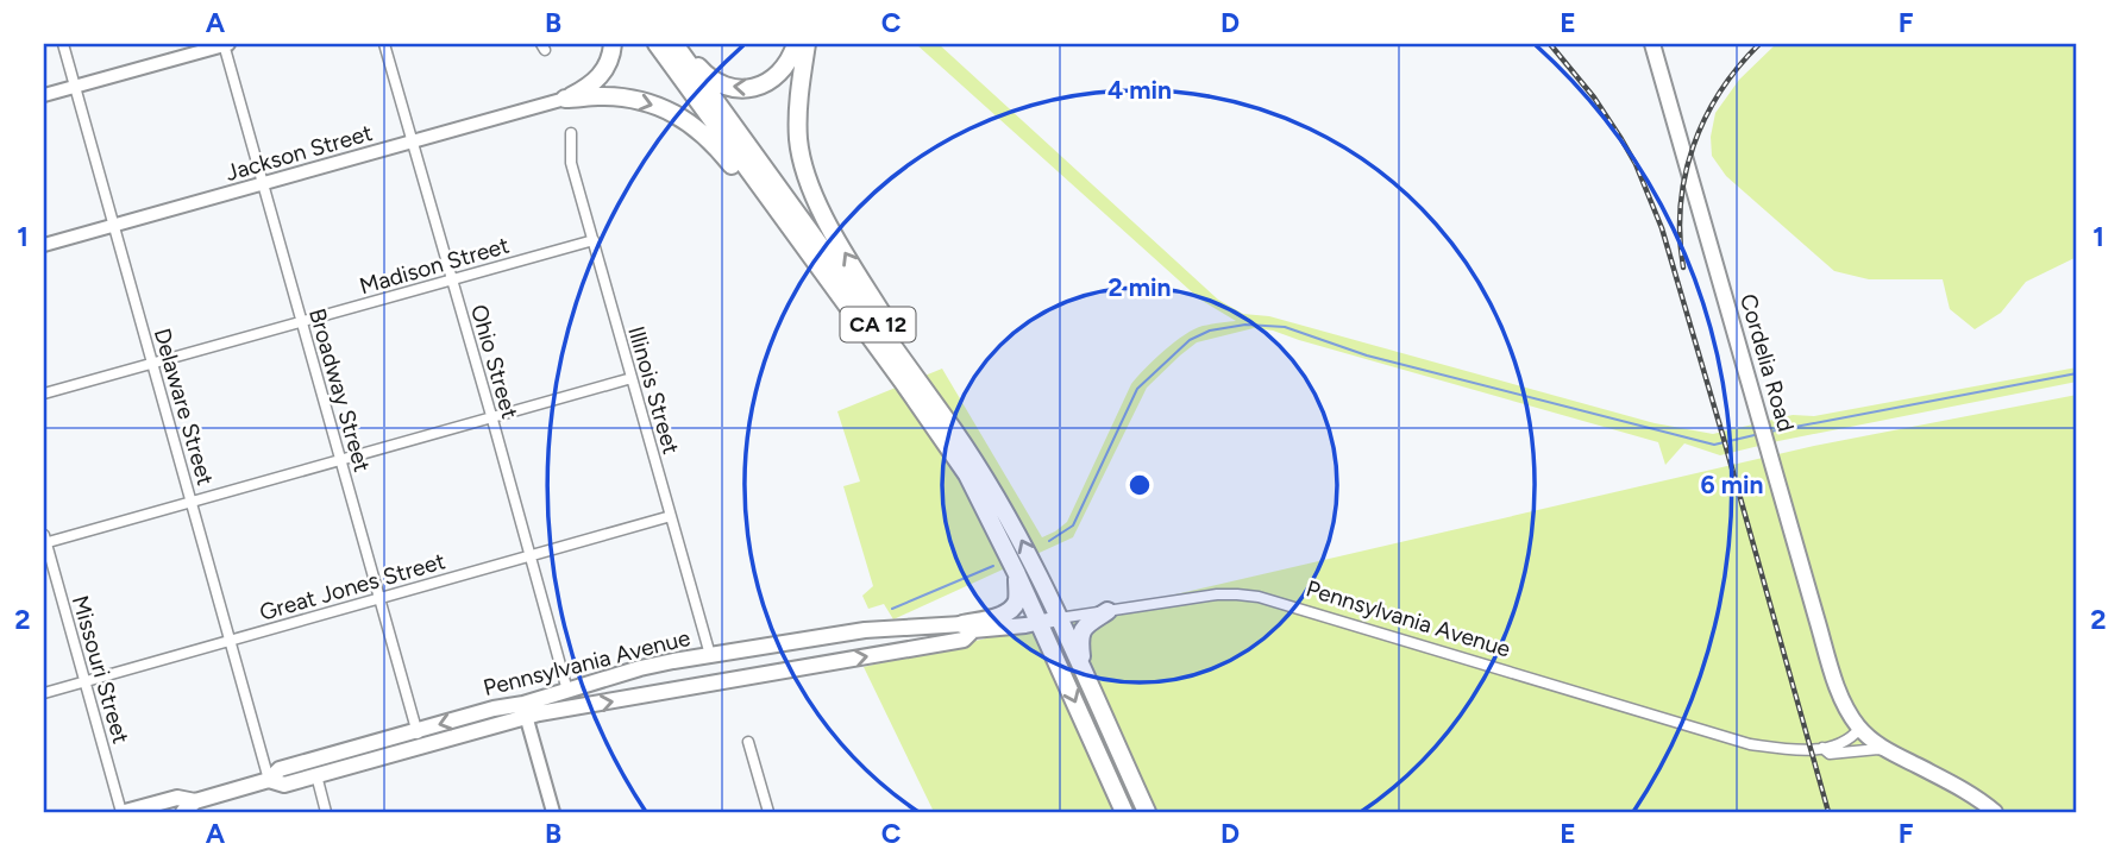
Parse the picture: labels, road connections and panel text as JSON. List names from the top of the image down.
{
  "streets": {
    "highway": ["CA 12"],
    "main road": ["Cordelia Road", "Pennsylvania Avenue"],
    "street": [
      "Jackson Street",
      "Madison Street",
      "Ohio Street",
      "Broadway Street",
      "Illinois Street",
      "Delaware Street",
      "Great Jones Street",
      "Missouri Street"
    ]
  },
  "crossings": [
    ["Jackson Street", "Ohio Street"],
    ["Jackson Street", "Broadway Street"],
    ["Jackson Street", "Delaware Street"],
    ["Madison Street", "Ohio Street"],
    ["Madison Street", "Broadway Street"],
    ["Madison Street", "Illinois Street"],
    ["Madison Street", "Delaware Street"],
    ["CA 12", "Pennsylvania Avenue"],
    ["Ohio Street", "Great Jones Street"],
    ["Ohio Street", "Pennsylvania Avenue"],
    ["Cordelia Road", "Pennsylvania Avenue"],
    ["Broadway Street", "Great Jones Street"],
    ["Broadway Street", "Pennsylvania Avenue"],
    ["Illinois Street", "Great Jones Street"],
    ["Illinois Street", "Pennsylvania Avenue"],
    ["Delaware Street", "Great Jones Street"],
    ["Delaware Street", "Pennsylvania Avenue"],
    ["Great Jones Street", "Missouri Street"],
    ["Pennsylvania Avenue", "Missouri Street"]
  ],
  "grid": {
    "columns": [
      "A",
      "B",
      "C",
      "D",
      "E",
      "F"
    ],
    "rows": ["1", "2"]
  },
  "rings": ["4 min", "2 min", "6 min"]
}
